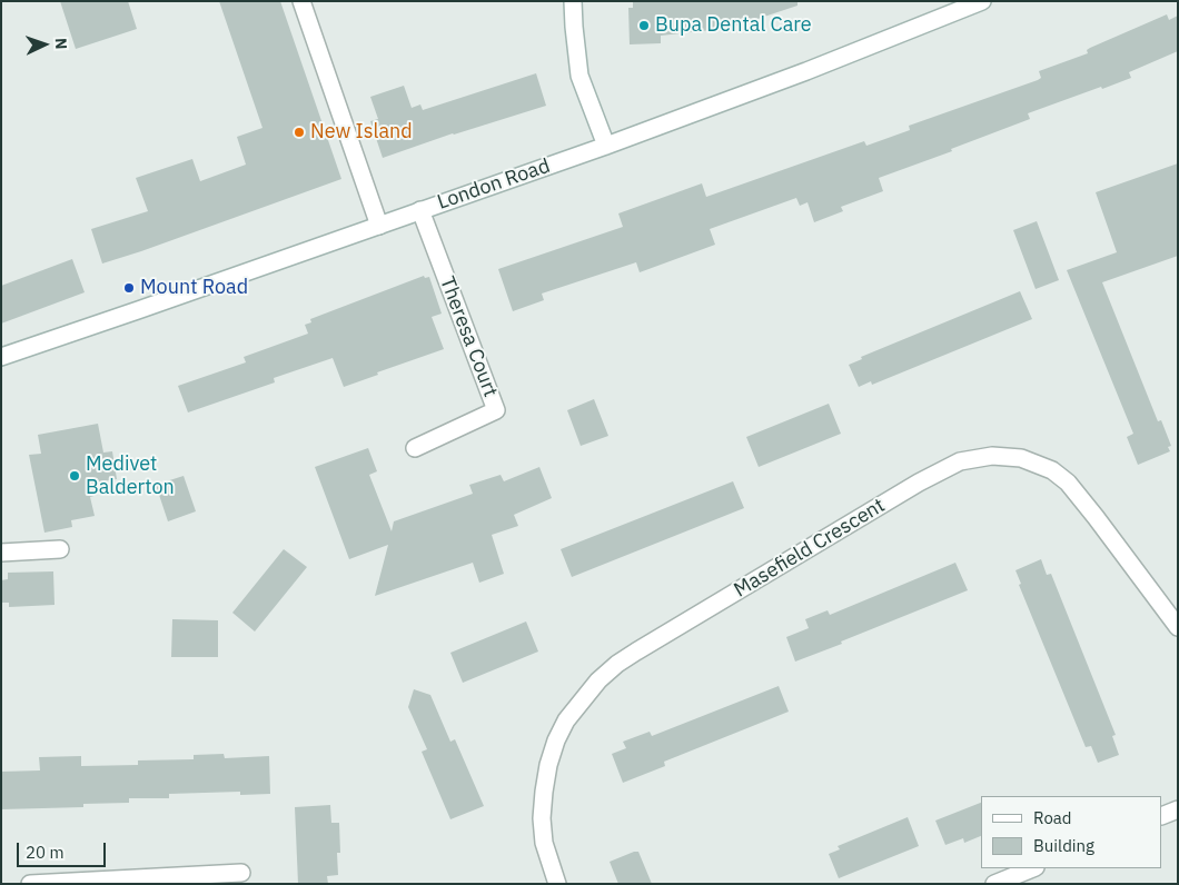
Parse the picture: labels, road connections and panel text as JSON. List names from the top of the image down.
{
  "streets": {
    "street": ["London Road", "Theresa Court", "Masefield Crescent"]
  },
  "crossings": [
    ["London Road", "Theresa Court"]
  ],
  "places": [
    "Bupa Dental Care",
    "New Island",
    "Mount Road",
    "Medivet Balderton"
  ],
  "legend": ["Road", "Building"],
  "scale_bar": "20 m",
  "north": "right"
}
